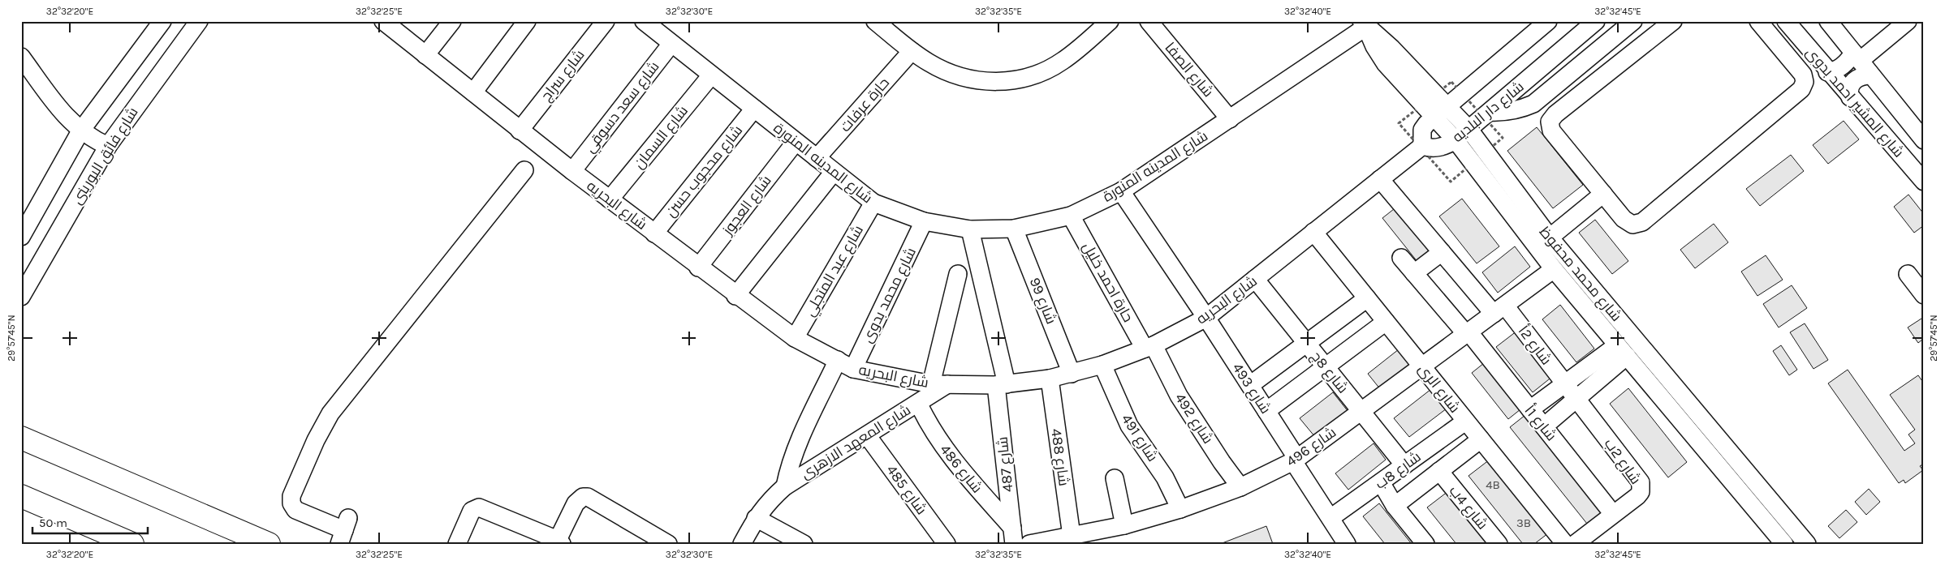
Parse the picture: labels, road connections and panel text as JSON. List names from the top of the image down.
{
  "streets": {
    "street": [
      "شارع الصفا",
      "شارع سراج",
      "شارع المشير احمد بدوى",
      "حارة عرفات",
      "شارع سعد دسوقي",
      "شارع دار البلديه",
      "شارع السمان",
      "شارع فائق البورينى",
      "شارع المدينه المنورة",
      "شارع محجوب حسن",
      "شارع البحريه",
      "شارع العجوز",
      "شارع عبد المتجلي",
      "شارع محمد محفوظ",
      "حارة احمد خليل",
      "شارع محمد بدوى",
      "شارع 99",
      "شارع 2أ",
      "شارع 8ج",
      "شارع 493",
      "شارع الرى",
      "شارع 492",
      "شارع 1أ",
      "شارع 491",
      "شارع المعهد الازهرى",
      "شارع 496",
      "شارع 488",
      "شارع 2ب",
      "شارع 487",
      "شارع 486",
      "شارع 8ب",
      "شارع 485",
      "شارع 4ب"
    ]
  },
  "crossings": [
    ["شارع الصفا", "شارع المدينه المنورة"],
    ["شارع سراج", "شارع البحريه"],
    ["حارة عرفات", "شارع المدينه المنورة"],
    ["شارع سعد دسوقي", "شارع المدينه المنورة"],
    ["شارع سعد دسوقي", "شارع البحريه"],
    ["شارع دار البلديه", "شارع البحريه"],
    ["شارع دار البلديه", "شارع محمد محفوظ"],
    ["شارع السمان", "شارع المدينه المنورة"],
    ["شارع السمان", "شارع البحريه"],
    ["شارع المدينه المنورة", "شارع محجوب حسن"],
    ["شارع المدينه المنورة", "شارع العجوز"],
    ["شارع المدينه المنورة", "شارع عبد المتجلي"],
    ["شارع المدينه المنورة", "شارع محمد محفوظ"],
    ["شارع المدينه المنورة", "حارة احمد خليل"],
    ["شارع المدينه المنورة", "شارع محمد بدوى"],
    ["شارع المدينه المنورة", "شارع 99"],
    ["شارع المدينه المنورة", "شارع 493"],
    ["شارع المدينه المنورة", "شارع 487"],
    ["شارع محجوب حسن", "شارع البحريه"],
    ["شارع البحريه", "شارع العجوز"],
    ["شارع البحريه", "شارع عبد المتجلي"],
    ["شارع البحريه", "حارة احمد خليل"],
    ["شارع البحريه", "شارع محمد بدوى"],
    ["شارع البحريه", "شارع 99"],
    ["شارع البحريه", "شارع 2أ"],
    ["شارع البحريه", "شارع 8ج"],
    ["شارع البحريه", "شارع 493"],
    ["شارع البحريه", "شارع الرى"],
    ["شارع البحريه", "شارع 492"],
    ["شارع البحريه", "شارع 491"],
    ["شارع البحريه", "شارع المعهد الازهرى"],
    ["شارع البحريه", "شارع 488"],
    ["شارع البحريه", "شارع 487"],
    ["شارع محمد محفوظ", "شارع 496"],
    ["حارة احمد خليل", "شارع 492"],
    ["شارع 2أ", "شارع 496"],
    ["شارع 2أ", "شارع 2ب"],
    ["شارع 8ج", "شارع 496"],
    ["شارع 8ج", "شارع 8ب"],
    ["شارع 493", "شارع 496"],
    ["شارع 493", "شارع 8ب"],
    ["شارع الرى", "شارع 496"],
    ["شارع الرى", "شارع 8ب"],
    ["شارع 492", "شارع 496"],
    ["شارع 1أ", "شارع 496"],
    ["شارع 1أ", "شارع 2ب"],
    ["شارع 491", "شارع 496"],
    ["شارع المعهد الازهرى", "شارع 486"],
    ["شارع المعهد الازهرى", "شارع 485"],
    ["شارع 496", "شارع 488"],
    ["شارع 487", "شارع 486"]
  ],
  "house_numbers": ["4B", "3B"],
  "scale_bar": "50 m",
  "coordinates": [
    "32°32'20\"E",
    "32°32'25\"E",
    "32°32'30\"E",
    "32°32'35\"E",
    "32°32'40\"E",
    "32°32'45\"E",
    "29°57'45\"N"
  ]
}
